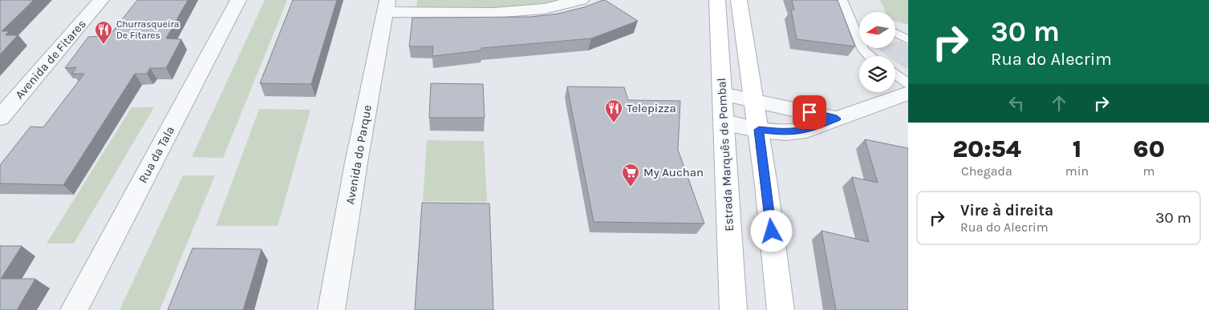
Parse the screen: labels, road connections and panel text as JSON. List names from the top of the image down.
{
  "streets": {
    "street": [
      "Avenida de Fitares",
      "Rua da Tala",
      "Avenida do Parque",
      "Estrada Marquês de Pombal"
    ]
  },
  "places": {
    "restaurant": ["Churrasqueira De Fitares", "Telepizza"],
    "supermarket": ["My Auchan"]
  },
  "north": "left",
  "page": {
    "turn": ["30 m", "Rua do Alecrim"],
    "eta": [
      "20:54",
      "Chegada",
      "1",
      "min",
      "60",
      "m"
    ],
    "list": [
      {
        "name": "Vire à direita",
        "note": "Rua do Alecrim",
        "value": "30 m"
      }
    ]
  }
}
